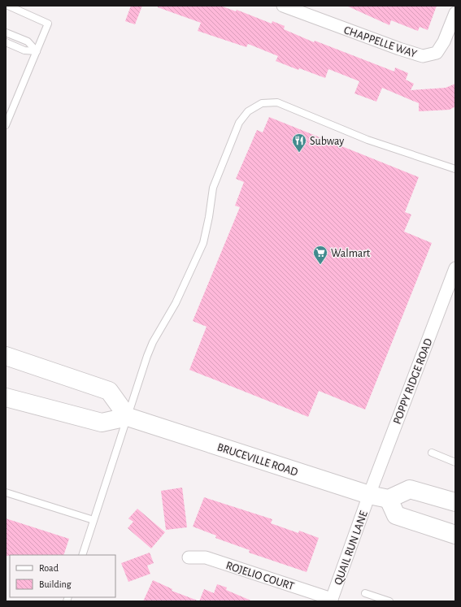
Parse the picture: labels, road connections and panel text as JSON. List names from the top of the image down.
{
  "streets": {
    "main road": ["BRUCEVILLE ROAD"],
    "street": [
      "CHAPPELLE WAY",
      "POPPY RIDGE ROAD",
      "QUAIL RUN LANE",
      "ROJELIO COURT"
    ]
  },
  "crossings": [
    ["POPPY RIDGE ROAD", "BRUCEVILLE ROAD"],
    ["POPPY RIDGE ROAD", "QUAIL RUN LANE"],
    ["BRUCEVILLE ROAD", "QUAIL RUN LANE"],
    ["QUAIL RUN LANE", "ROJELIO COURT"]
  ],
  "places": {
    "restaurant": ["Subway"],
    "supermarket": ["Walmart"]
  },
  "legend": ["Road", "Building"]
}
